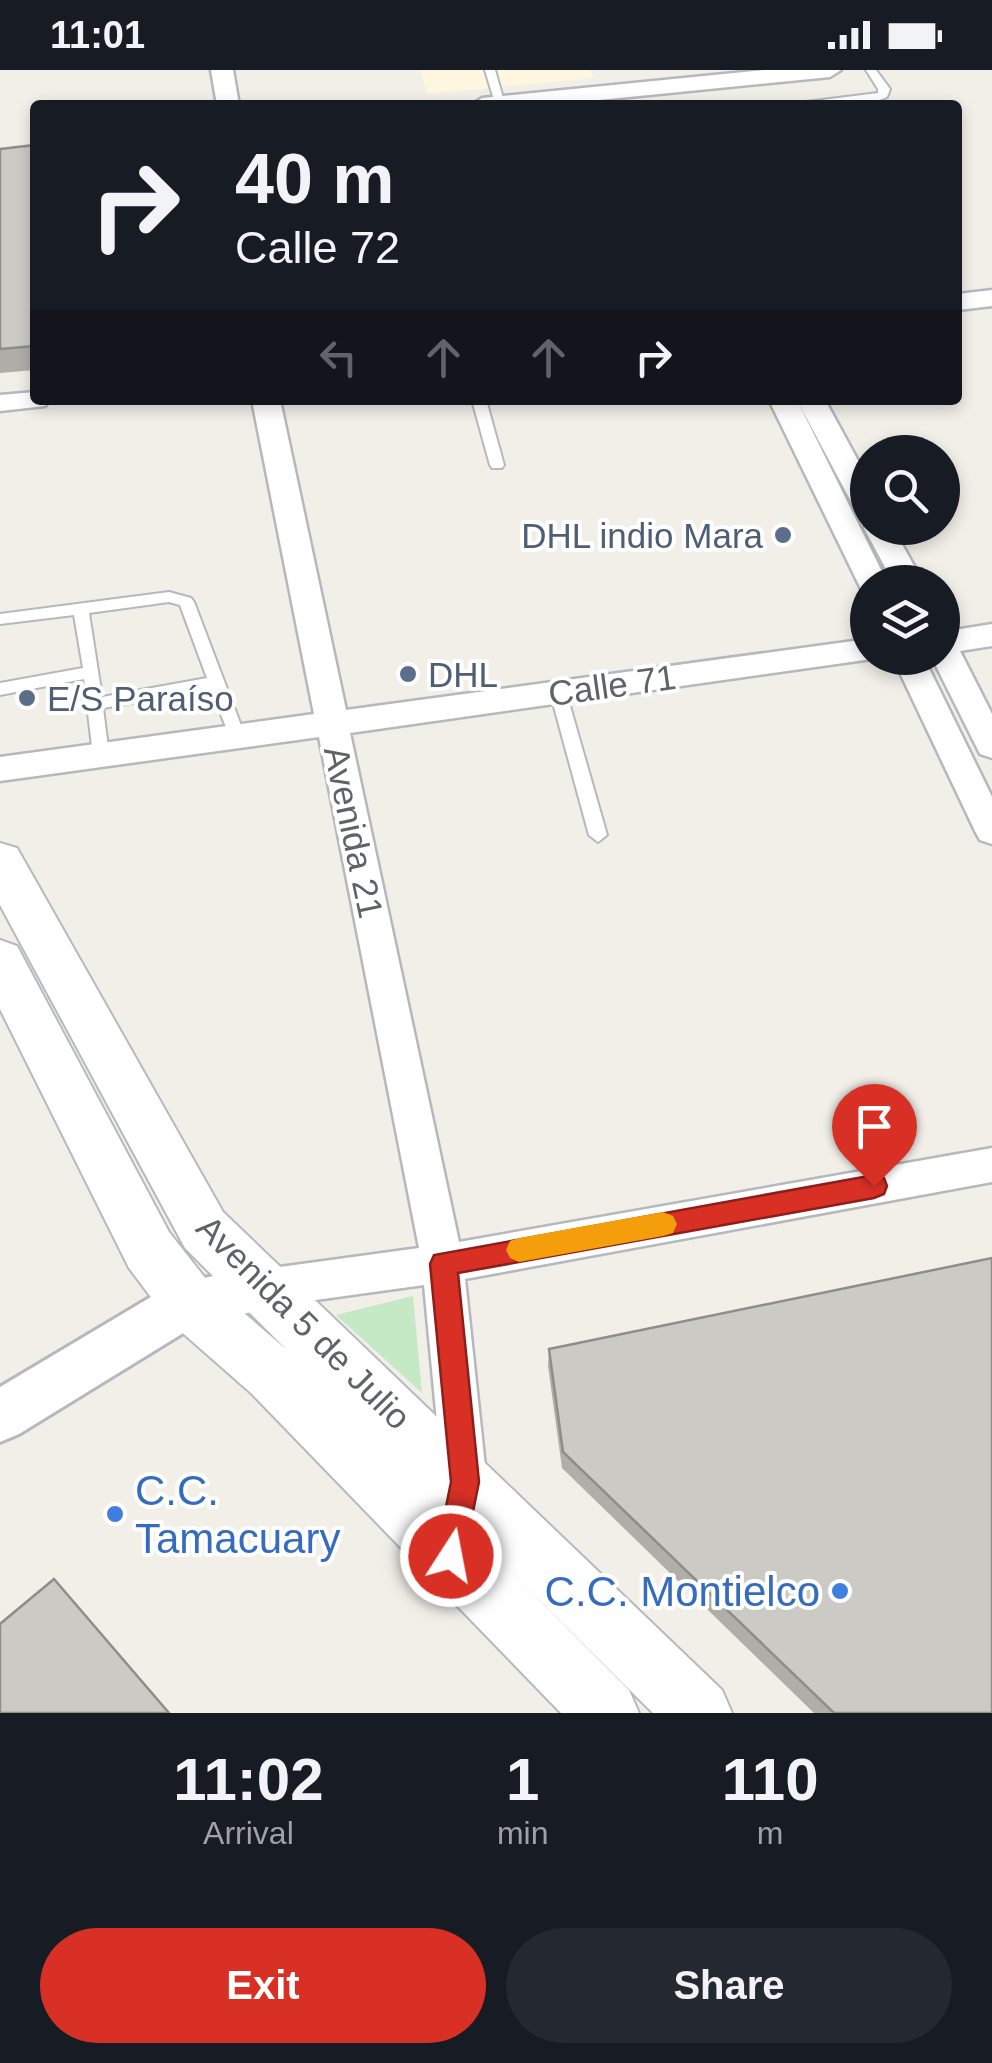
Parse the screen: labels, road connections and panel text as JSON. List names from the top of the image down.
{
  "streets": {
    "main road": ["Avenida 5 de Julio"],
    "street": ["Calle 71", "Avenida 21"]
  },
  "crossings": [
    ["Calle 71", "Avenida 21"],
    ["Avenida 21", "Avenida 5 de Julio"]
  ],
  "places": [
    "DHL indio Mara",
    "DHL",
    "E/S Paraíso",
    "C.C. Tamacuary",
    "C.C. Montielco"
  ],
  "page": {
    "status": "11:01",
    "turn": ["40 m", "Calle 72"],
    "eta": [
      "11:02",
      "Arrival",
      "1",
      "min",
      "110",
      "m"
    ],
    "buttons": ["Exit", "Share"]
  }
}
